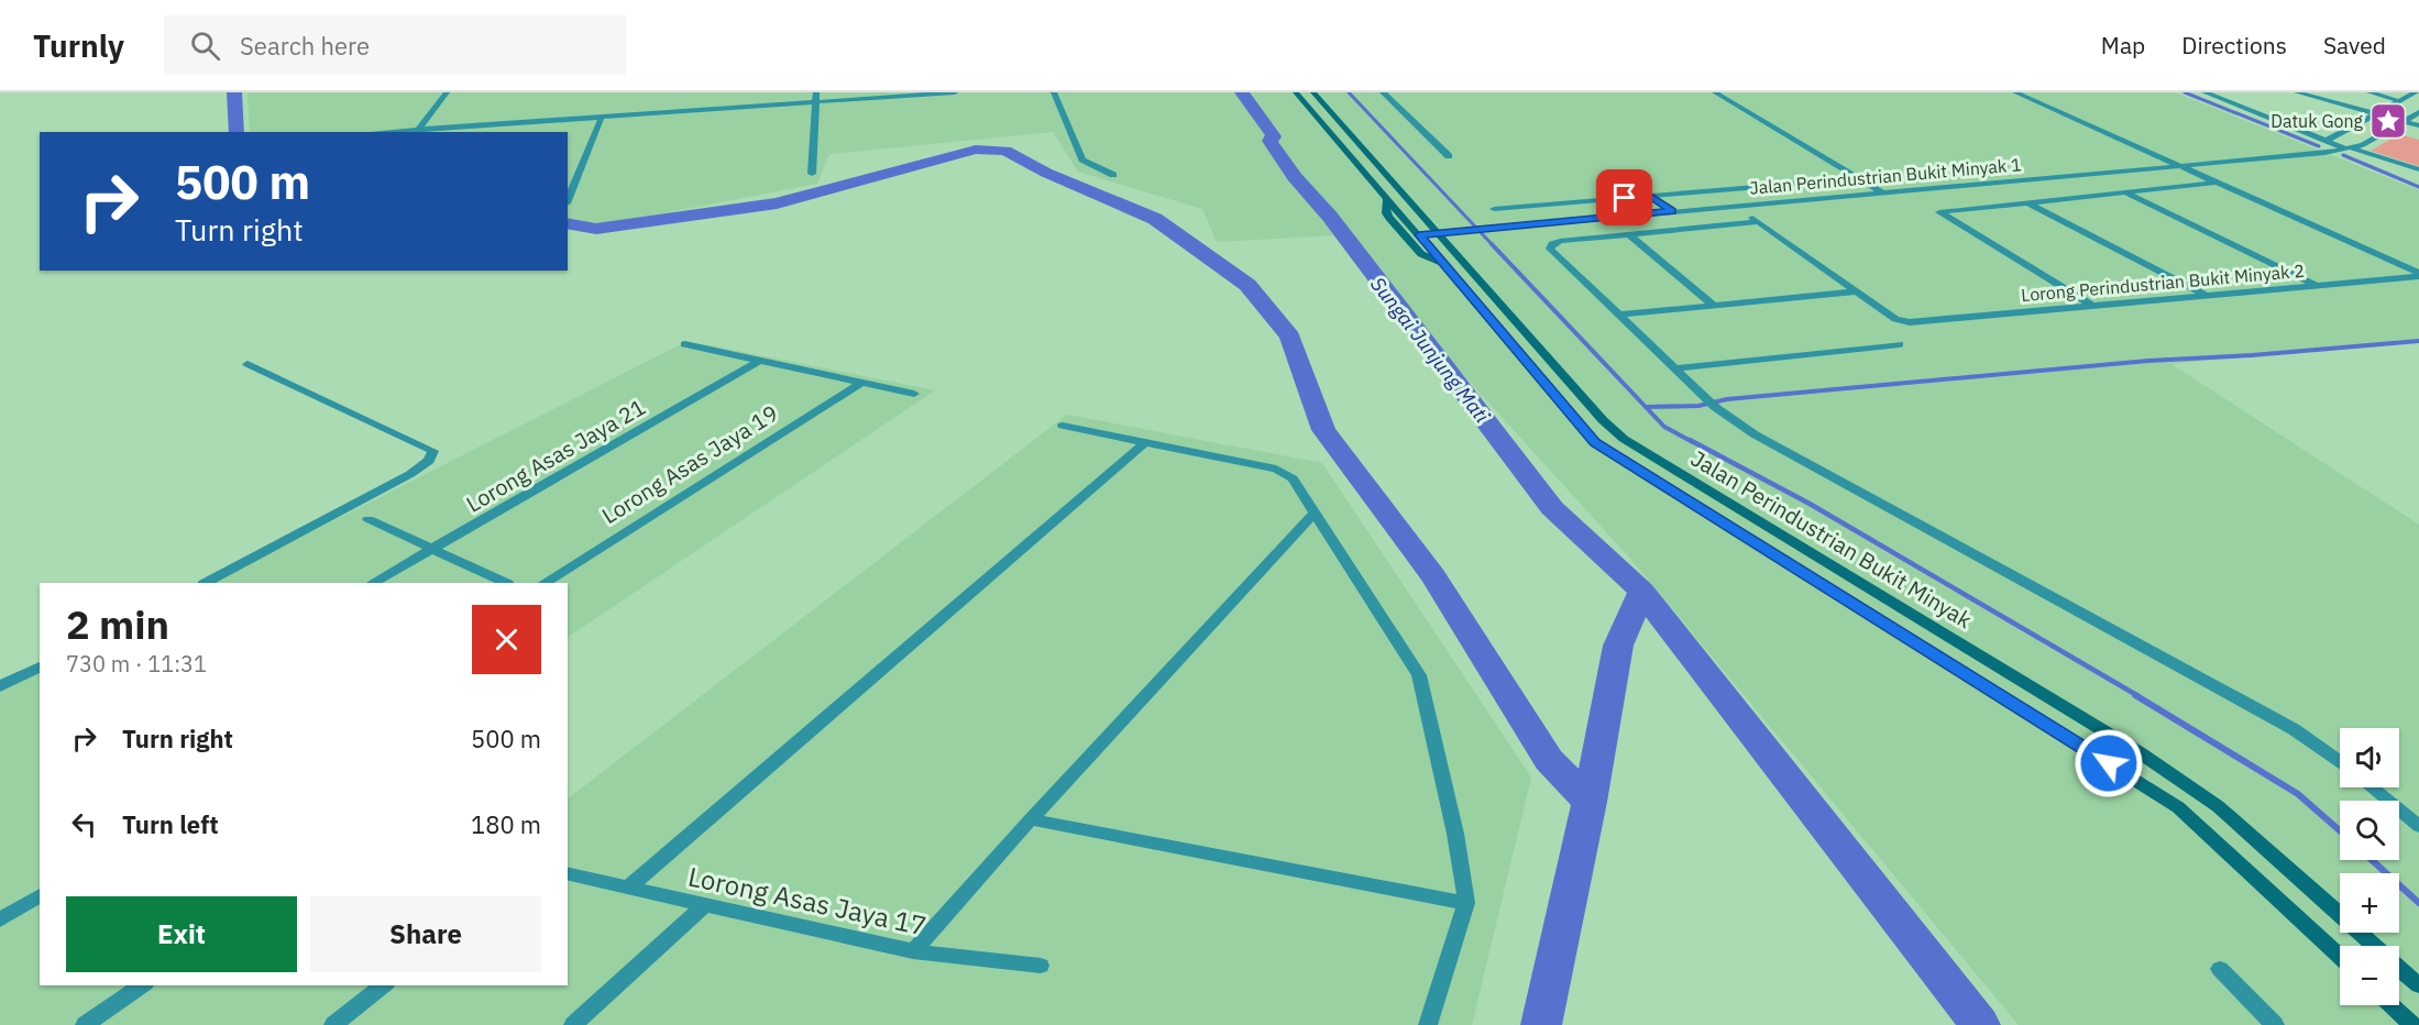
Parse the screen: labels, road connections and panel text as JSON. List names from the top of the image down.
{
  "streets": {
    "main road": ["Jalan Perindustrian Bukit Minyak"],
    "street": [
      "Jalan Perindustrian Bukit Minyak 1",
      "Lorong Perindustrian Bukit Minyak 2",
      "Lorong Asas Jaya 21",
      "Lorong Asas Jaya 19",
      "Lorong Asas Jaya 17"
    ]
  },
  "crossings": [
    ["Jalan Perindustrian Bukit Minyak 1", "Jalan Perindustrian Bukit Minyak"]
  ],
  "water": ["Sungai Junjung Mati"],
  "places": {
    "place": ["Datuk Gong"]
  },
  "page": {
    "header": "Turnly",
    "search": "Search here",
    "nav": ["Map", "Directions", "Saved"],
    "turn": ["500 m", "Turn right"],
    "heading": ["2 min", "730 m · 11:31"],
    "list": [
      {
        "name": "Turn right",
        "value": "500 m"
      },
      {
        "name": "Turn left",
        "value": "180 m"
      }
    ],
    "map_buttons": ["+", "−"],
    "buttons": ["Exit", "Share"]
  }
}
